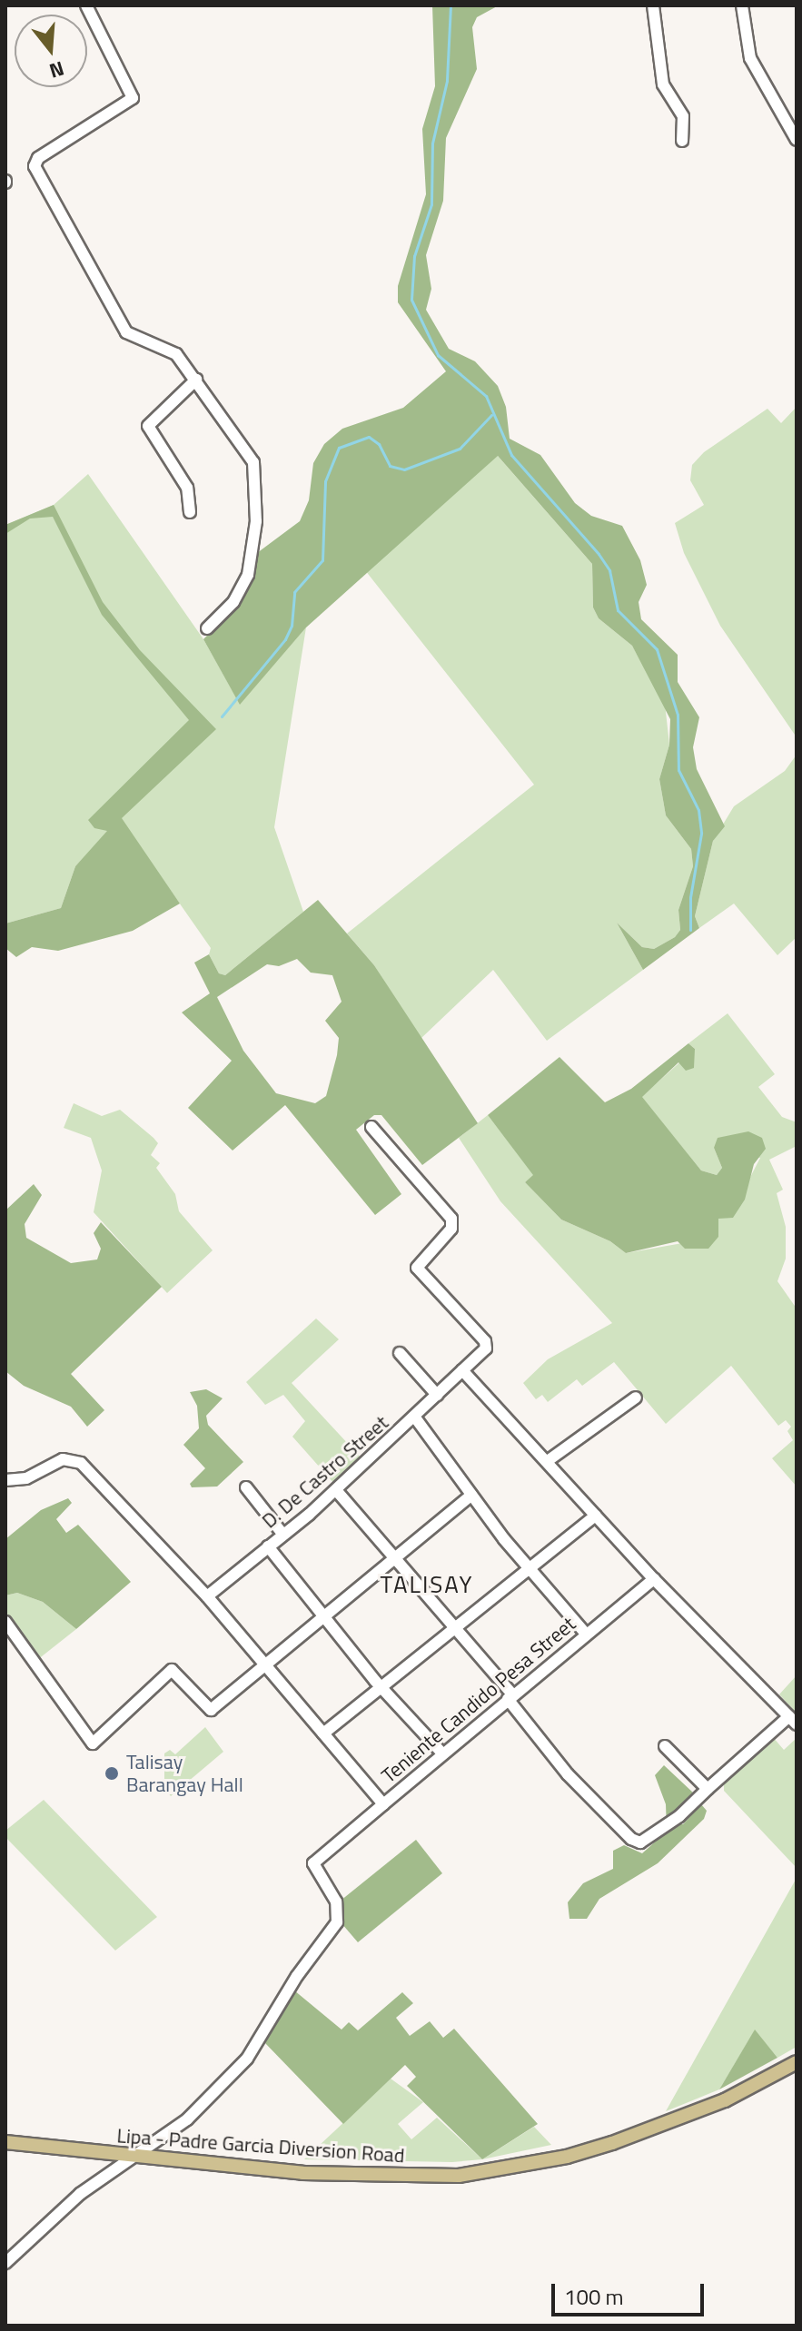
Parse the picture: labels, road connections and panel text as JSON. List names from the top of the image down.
{
  "streets": {
    "main road": ["Lipa - Padre Garcia Diversion Road"],
    "street": ["D. De Castro Street", "Teniente Candido Pesa Street"]
  },
  "crossings": [
    ["D. De Castro Street", "Teniente Candido Pesa Street"]
  ],
  "districts": ["TALISAY"],
  "places": ["Talisay Barangay Hall"],
  "scale_bar": "100 m",
  "north": "bottom"
}
